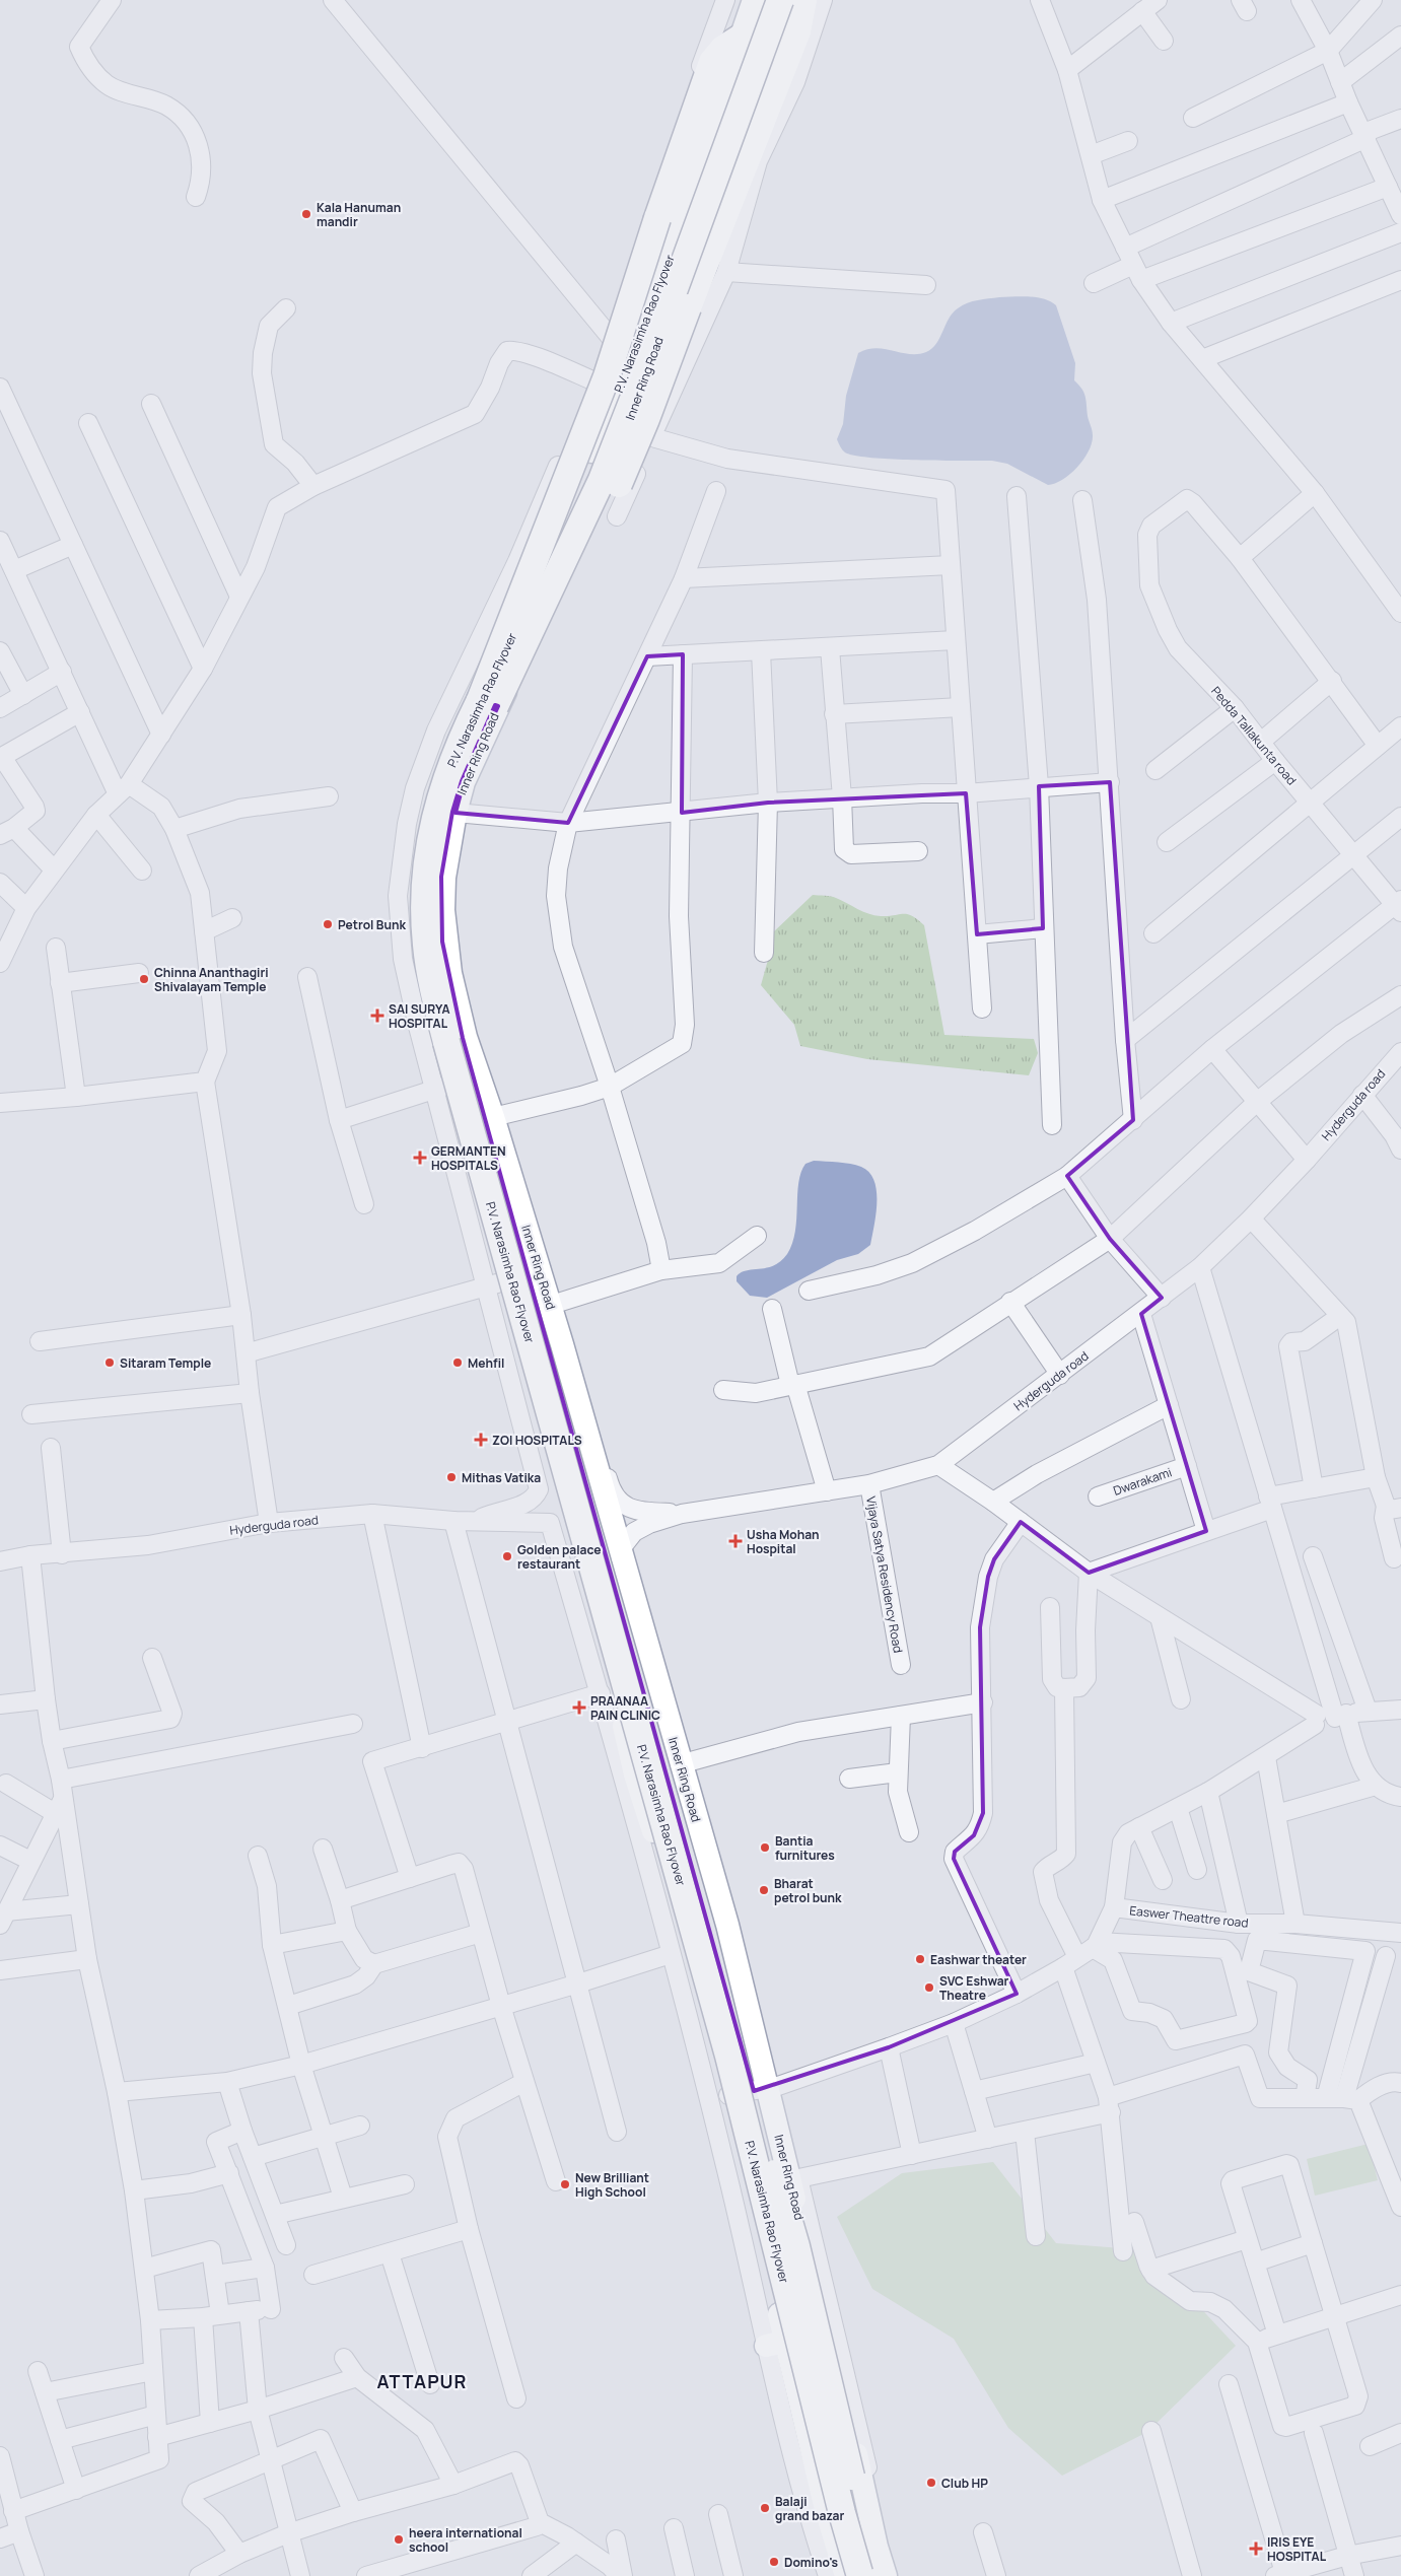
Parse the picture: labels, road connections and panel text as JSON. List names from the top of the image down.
{
  "streets": {
    "highway": ["P.V. Narasimha Rao Flyover"],
    "main road": ["Inner Ring Road"],
    "street": [
      "Pedda Tallakunta road",
      "Hyderguda road",
      "Dwarakami",
      "Vijaya Satya Residency Road",
      "Easwer Theattre road"
    ]
  },
  "crossings": [
    ["P.V. Narasimha Rao Flyover", "Inner Ring Road"],
    ["Inner Ring Road", "Hyderguda road"],
    ["Hyderguda road", "Vijaya Satya Residency Road"]
  ],
  "districts": ["ATTAPUR"],
  "places": {
    "other": [
      "Kala Hanuman mandir",
      "Petrol Bunk",
      "Chinna Ananthagiri Shivalayam Temple",
      "Sitaram Temple",
      "Mehfil",
      "Mithas Vatika",
      "Golden palace restaurant",
      "Bantia furnitures",
      "Bharat petrol bunk",
      "Eashwar theater",
      "SVC Eshwar Theatre",
      "New Brilliant High School",
      "Club HP",
      "Balaji grand bazar",
      "heera international school",
      "Domino's"
    ],
    "health": [
      "SAI SURYA HOSPITAL",
      "GERMANTEN HOSPITALS",
      "ZOI HOSPITALS",
      "Usha Mohan Hospital",
      "PRAANAA PAIN CLINIC",
      "IRIS EYE HOSPITAL"
    ]
  }
}
